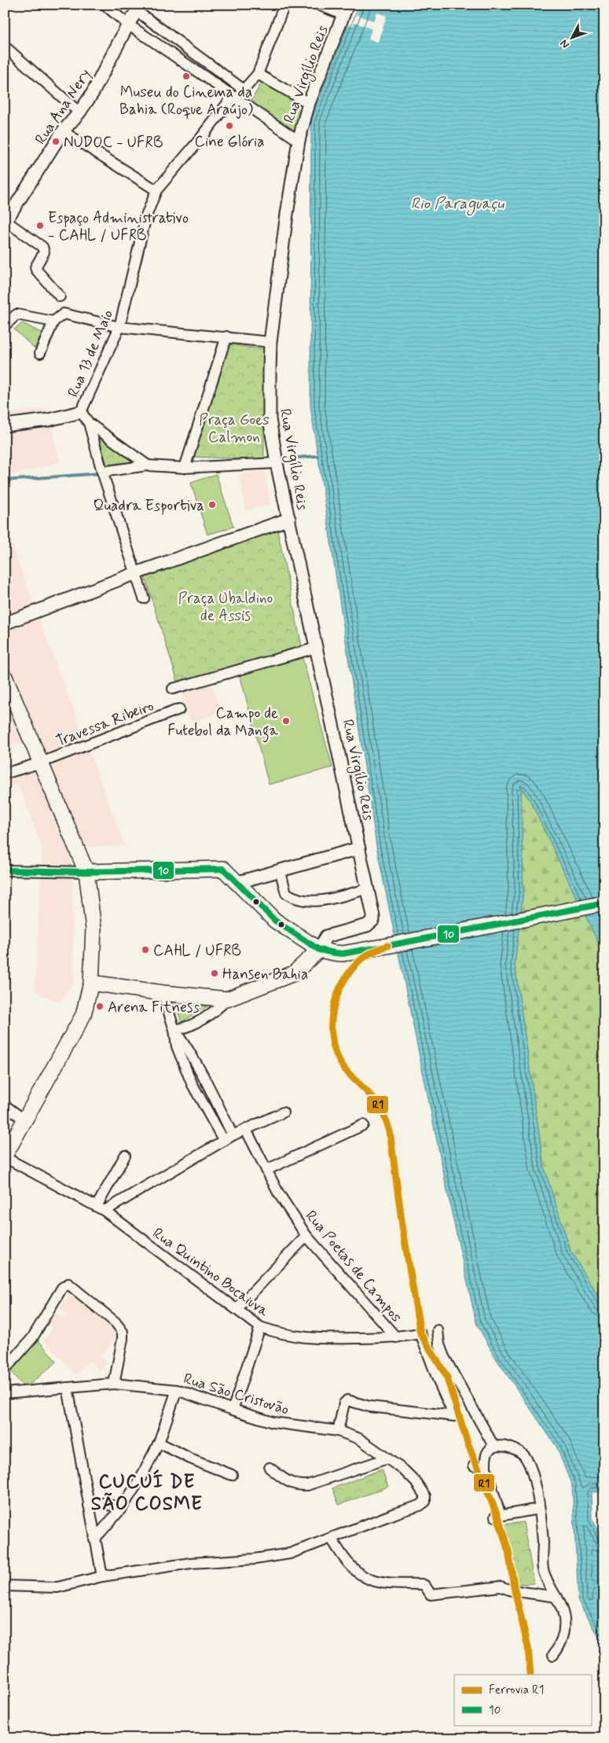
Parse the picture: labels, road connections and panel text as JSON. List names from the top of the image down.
{
  "streets": {
    "street": [
      "Rua Virgílio Reis",
      "Rua Ana Nery",
      "Rua 13 de Maio",
      "Travessa Ribeiro",
      "Rua Poetas de Campos",
      "Rua Quintino Bocaiuva",
      "Rua São Cristovão"
    ]
  },
  "crossings": [
    ["Rua Poetas de Campos", "Rua Quintino Bocaiuva"],
    ["Rua Quintino Bocaiuva", "Rua São Cristovão"]
  ],
  "districts": ["CUCUÍ DE SÃO COSME"],
  "water": ["Rio Paraguaçu"],
  "parks": ["Praça Goes Calmon", "Praça Ubaldino de Assis"],
  "places": [
    "Museu do Cinema da Bahia (Roque Araújo)",
    "Cine Glória",
    "NUDOC - UFRB",
    "Espaço Administrativo - CAHL / UFRB",
    "Quadra Esportiva",
    "Campo de Futebol da Manga",
    "CAHL / UFRB",
    "Hansen Bahia",
    "Arena Fitness"
  ],
  "lines": ["transit line 10", "rail line R1"],
  "legend": ["Ferrovia R1", "10"],
  "north": "bottom left"
}
